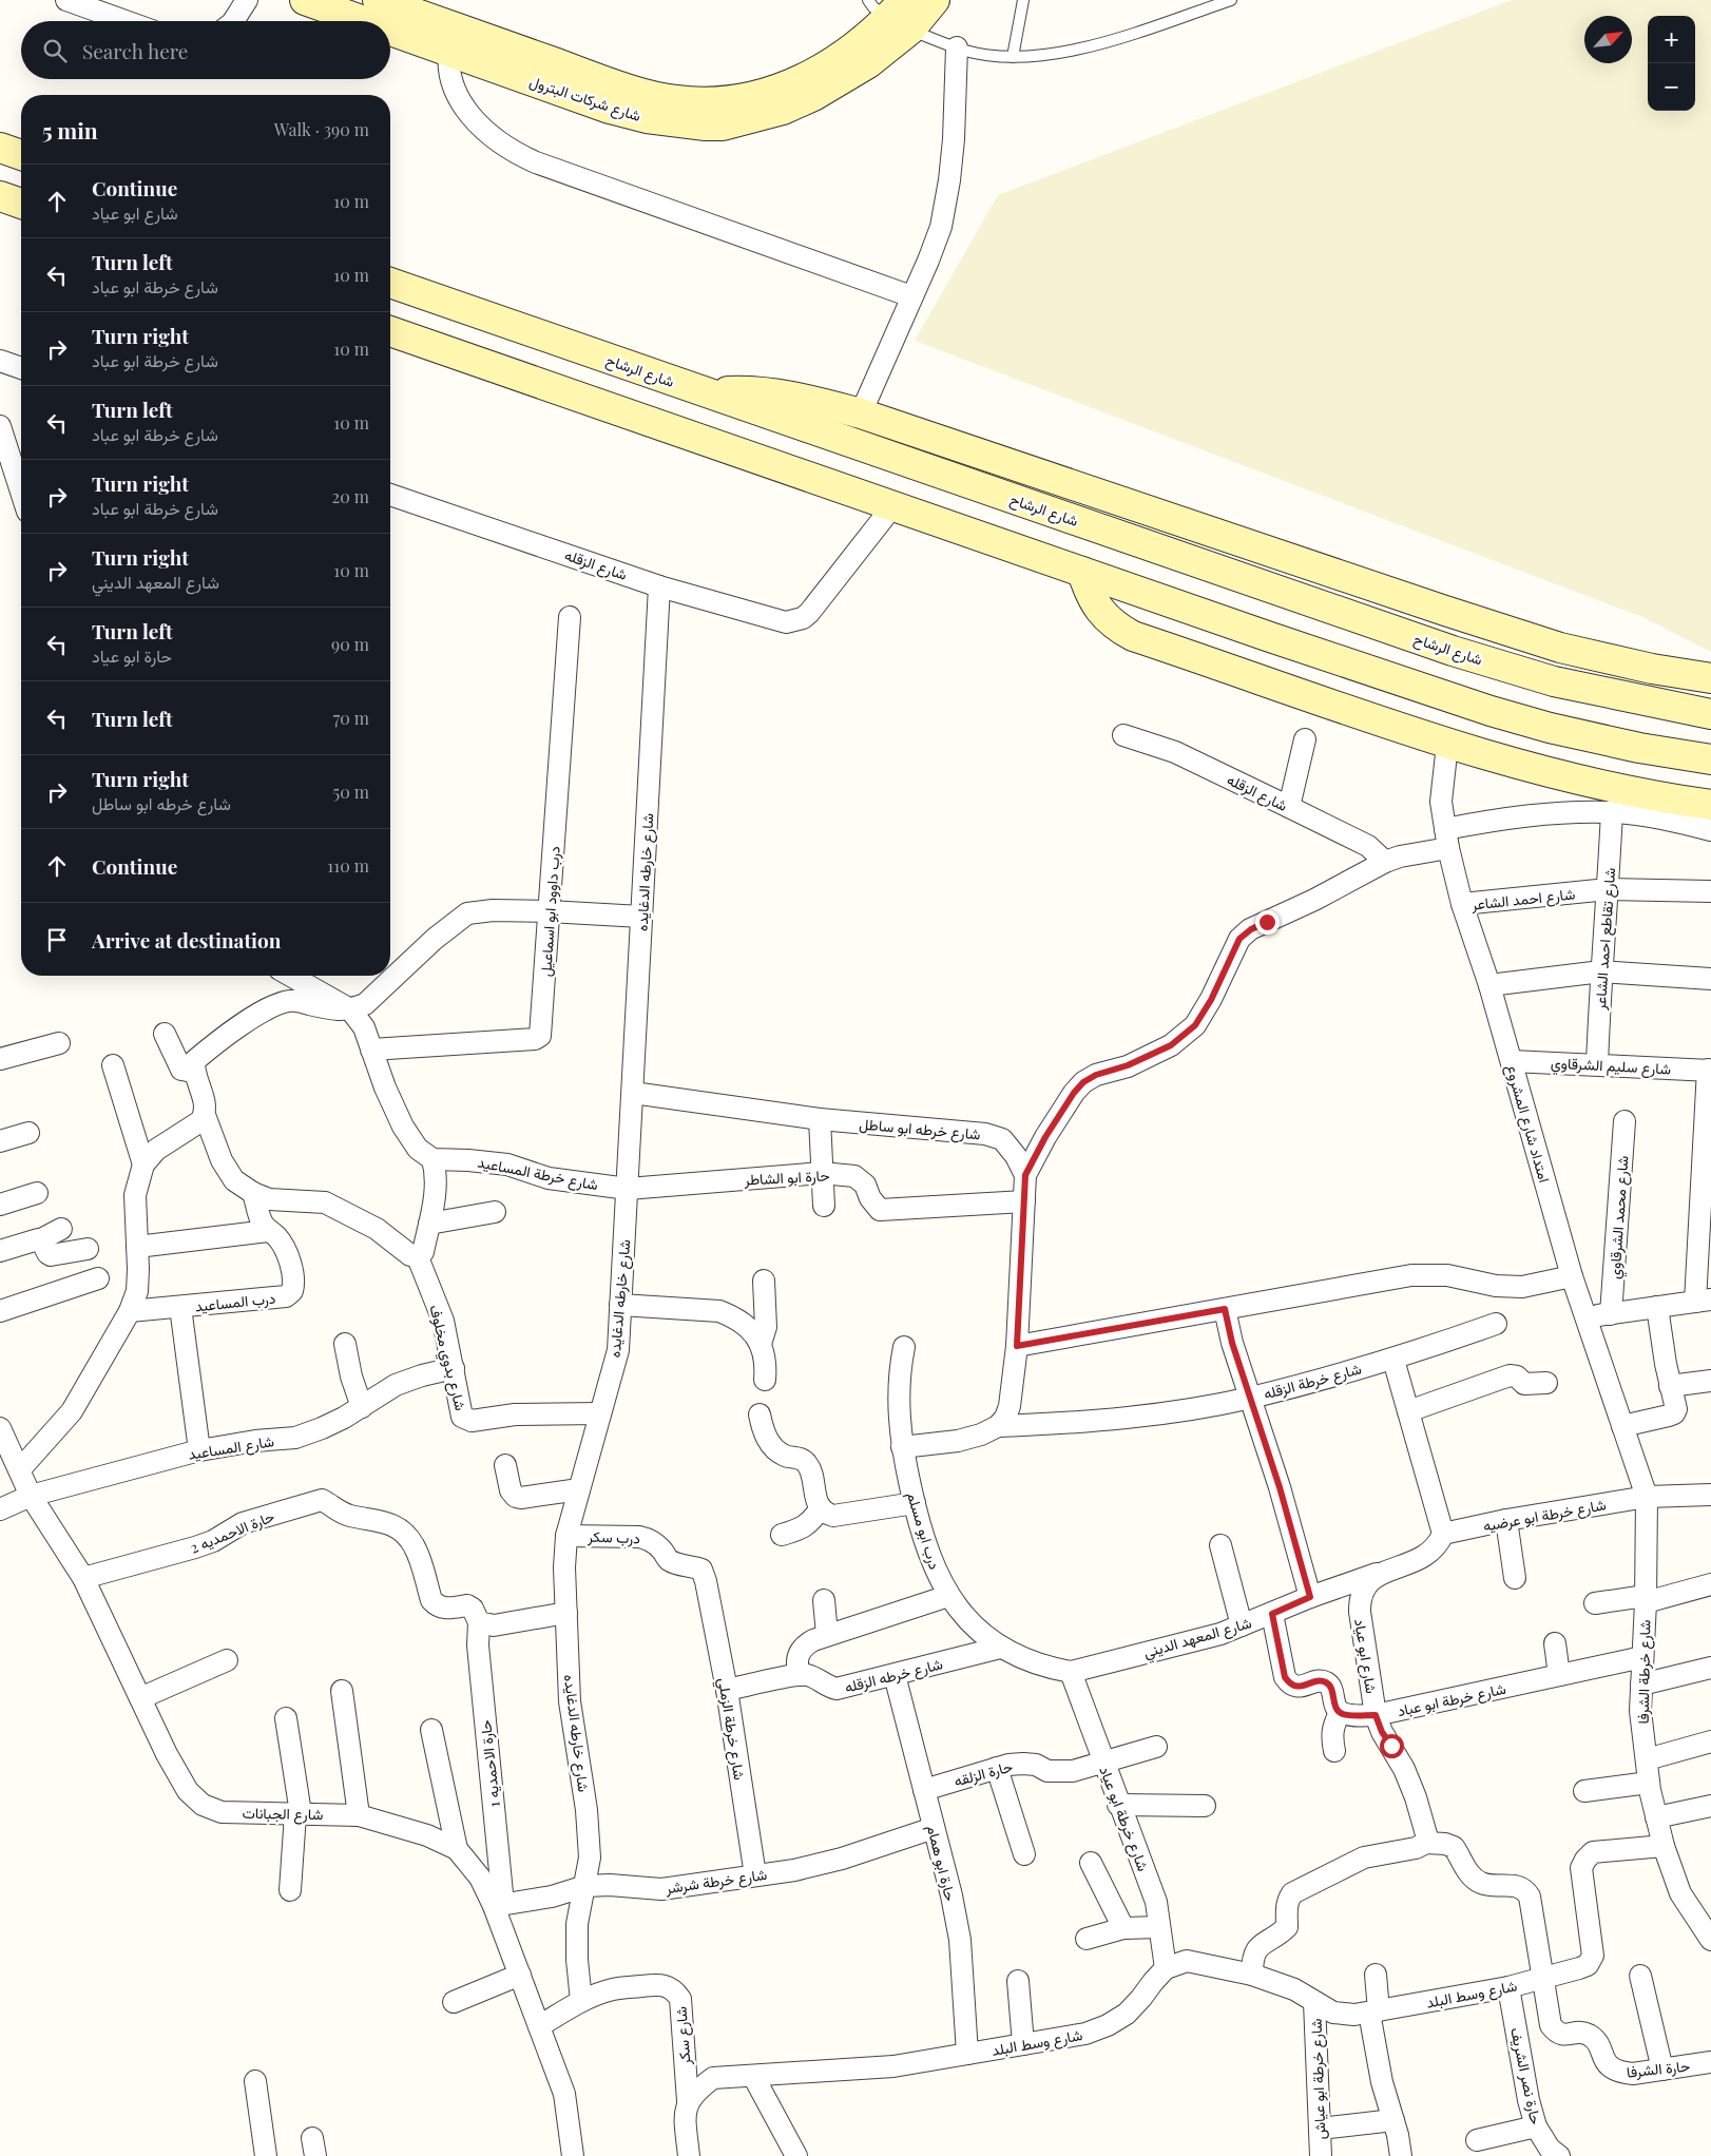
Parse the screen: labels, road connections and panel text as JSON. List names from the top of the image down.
{
  "streets": {
    "main road": ["شارع شركات البترول", "شارع الرشاح"],
    "street": [
      "شارع الزقله",
      "شارع خارطه الدغايده",
      "شارع احمد الشاعر",
      "درب داوود ابو اسماعيل",
      "شارع تقاطع احمد الشاعر",
      "شارع سليم الشرقاوي",
      "امتداد شارع المشروع",
      "شارع خرطه ابو ساطل",
      "شارع خرطة المساعيد",
      "حارة ابو الشاطر",
      "شارع محمد الشرقاوي",
      "درب المساعيد",
      "شارع بدوي مخلوف",
      "شارع خرطة الزقله",
      "شارع المساعيد",
      "شارع خرطة ابو عرضيه",
      "درب ابو مسلم",
      "حارة الاحمديه 2",
      "درب سكر",
      "شارع المعهد الديني",
      "شارع ابو عياد",
      "شارع خرطة الشرفا",
      "شارع خرطه الزقله",
      "شارع خرطة ابو عباد",
      "شارع خرطة الزملي",
      "حارة الاحمديه 1",
      "حارة الزلقه",
      "شارع الجبانات",
      "شارع خرطة ابو عياد",
      "حارة ابو همام",
      "شارع خرطة شرشر",
      "شارع وسط البلد",
      "شارع سكر",
      "حارة الشرفا",
      "حارة نصر الشريف",
      "شارع خرطة ابو عياش"
    ]
  },
  "crossings": [
    ["شارع الزقله", "شارع خارطه الدغايده"],
    ["شارع خارطه الدغايده", "شارع خرطه ابو ساطل"],
    ["شارع خارطه الدغايده", "شارع خرطة المساعيد"],
    ["شارع خارطه الدغايده", "حارة ابو الشاطر"],
    ["شارع خارطه الدغايده", "شارع بدوي مخلوف"],
    ["شارع خارطه الدغايده", "درب سكر"],
    ["شارع خارطه الدغايده", "شارع خرطة شرشر"],
    ["شارع خارطه الدغايده", "شارع سكر"],
    ["شارع احمد الشاعر", "شارع تقاطع احمد الشاعر"],
    ["شارع احمد الشاعر", "امتداد شارع المشروع"],
    ["شارع تقاطع احمد الشاعر", "شارع سليم الشرقاوي"],
    ["شارع سليم الشرقاوي", "امتداد شارع المشروع"],
    ["امتداد شارع المشروع", "شارع خرطة ابو عرضيه"],
    ["امتداد شارع المشروع", "شارع خرطة الشرفا"],
    ["شارع خرطة المساعيد", "حارة ابو الشاطر"],
    ["شارع بدوي مخلوف", "شارع المساعيد"],
    ["شارع المساعيد", "شارع الجبانات"],
    ["شارع خرطة ابو عرضيه", "شارع خرطة الشرفا"],
    ["درب ابو مسلم", "شارع المعهد الديني"],
    ["درب ابو مسلم", "شارع خرطه الزقله"],
    ["درب ابو مسلم", "شارع خرطة ابو عياد"],
    ["حارة الاحمديه 2", "حارة الاحمديه 1"],
    ["حارة الاحمديه 2", "شارع الجبانات"],
    ["درب سكر", "شارع خرطة الزملي"],
    ["شارع المعهد الديني", "شارع ابو عياد"],
    ["شارع المعهد الديني", "شارع خرطة ابو عياد"],
    ["شارع ابو عياد", "شارع خرطة ابو عباد"],
    ["شارع خرطة الشرفا", "شارع خرطة ابو عباد"],
    ["شارع خرطة الشرفا", "شارع وسط البلد"],
    ["شارع خرطه الزقله", "حارة ابو همام"],
    ["شارع خرطة الزملي", "شارع خرطة شرشر"],
    ["حارة الاحمديه 1", "شارع الجبانات"],
    ["حارة الاحمديه 1", "شارع خرطة شرشر"],
    ["حارة الزلقه", "شارع خرطة ابو عياد"],
    ["حارة الزلقه", "حارة ابو همام"],
    ["شارع الجبانات", "شارع خرطة شرشر"],
    ["شارع الجبانات", "شارع سكر"],
    ["شارع خرطة ابو عياد", "شارع وسط البلد"],
    ["حارة ابو همام", "شارع خرطة شرشر"],
    ["حارة ابو همام", "شارع وسط البلد"],
    ["شارع وسط البلد", "شارع سكر"],
    ["شارع وسط البلد", "حارة الشرفا"],
    ["شارع وسط البلد", "حارة نصر الشريف"],
    ["شارع وسط البلد", "شارع خرطة ابو عياش"]
  ],
  "north": "top right",
  "page": {
    "map_buttons": ["+", "−"],
    "search": "Search here",
    "heading": ["5 min", "Walk · 390 m"],
    "list": [
      ["Continue", "شارع ابو عياد", "10 m"],
      ["Turn left", "شارع خرطة ابو عباد", "10 m"],
      ["Turn right", "شارع خرطة ابو عباد", "10 m"],
      ["Turn left", "شارع خرطة ابو عباد", "10 m"],
      ["Turn right", "شارع خرطة ابو عباد", "20 m"],
      ["Turn right", "شارع المعهد الديني", "10 m"],
      ["Turn left", "حارة ابو عياد", "90 m"],
      ["Turn left", "70 m"],
      ["Turn right", "شارع خرطه ابو ساطل", "50 m"],
      ["Continue", "110 m"],
      "Arrive at destination"
    ]
  }
}
